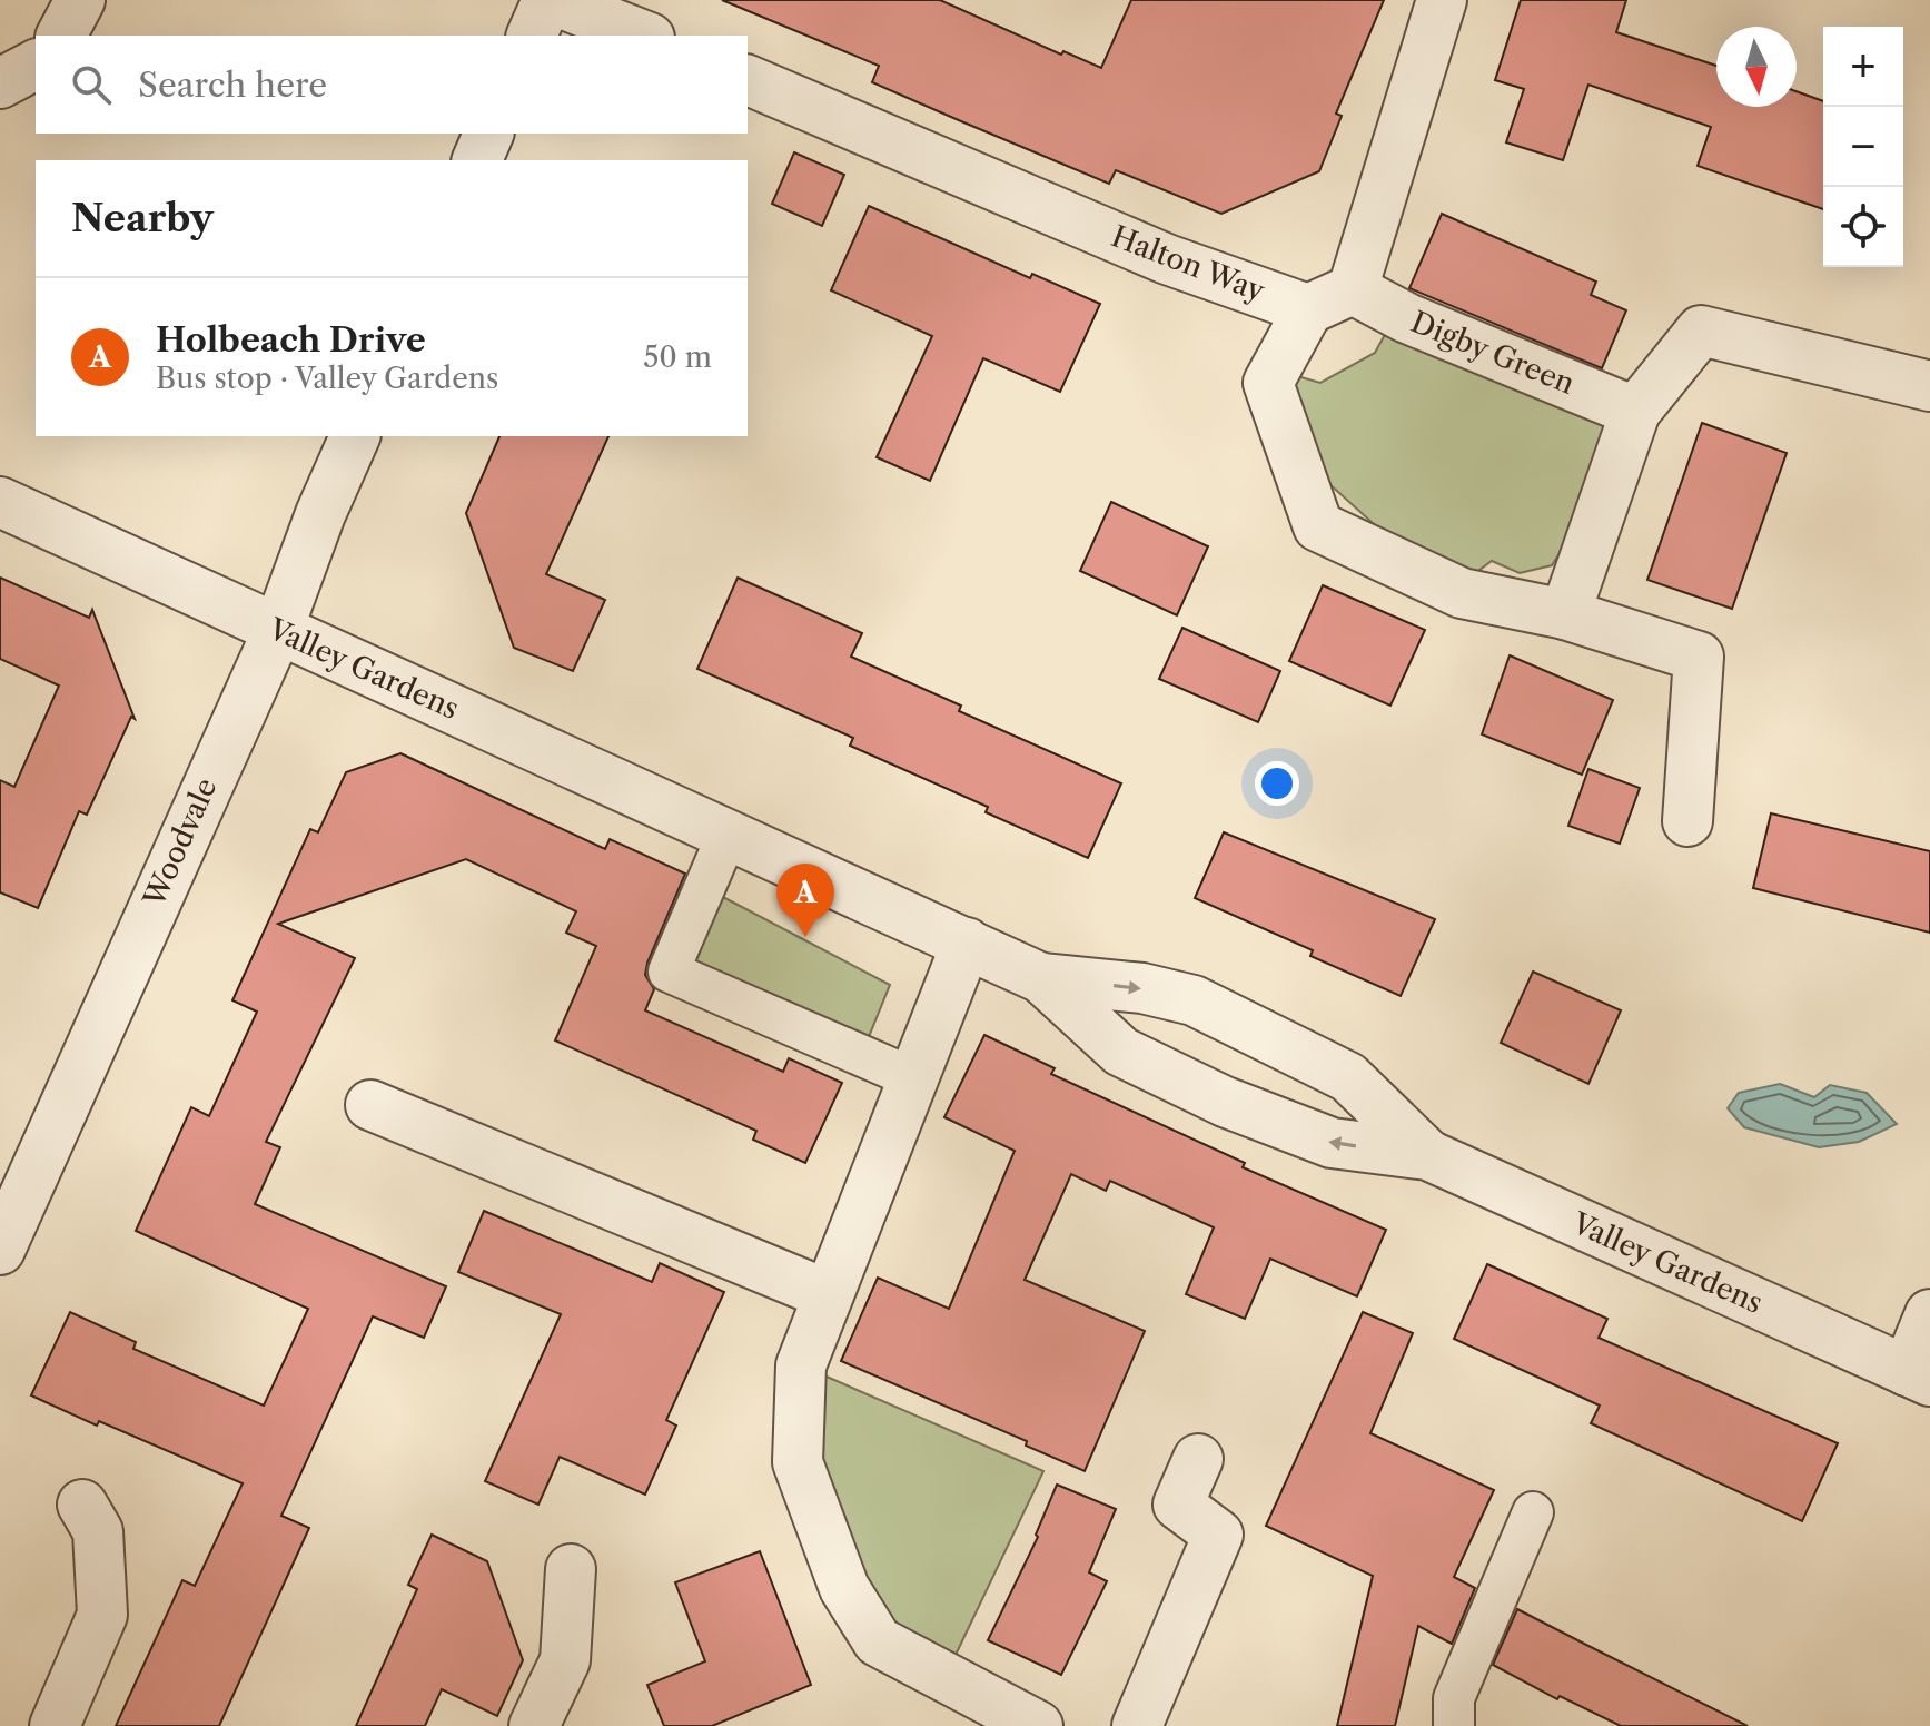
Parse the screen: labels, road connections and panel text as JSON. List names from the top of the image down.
{
  "streets": {
    "street": [
      "Halton Way",
      "Digby Green",
      "Valley Gardens",
      "Woodvale"
    ]
  },
  "crossings": [
    ["Valley Gardens", "Woodvale"]
  ],
  "north": "bottom",
  "page": {
    "map_buttons": ["+", "−"],
    "search": "Search here",
    "heading": "Nearby",
    "list": [
      {
        "mark": "A",
        "name": "Holbeach Drive",
        "note": "Bus stop · Valley Gardens",
        "value": "50 m"
      }
    ],
    "pins": "A"
  }
}
